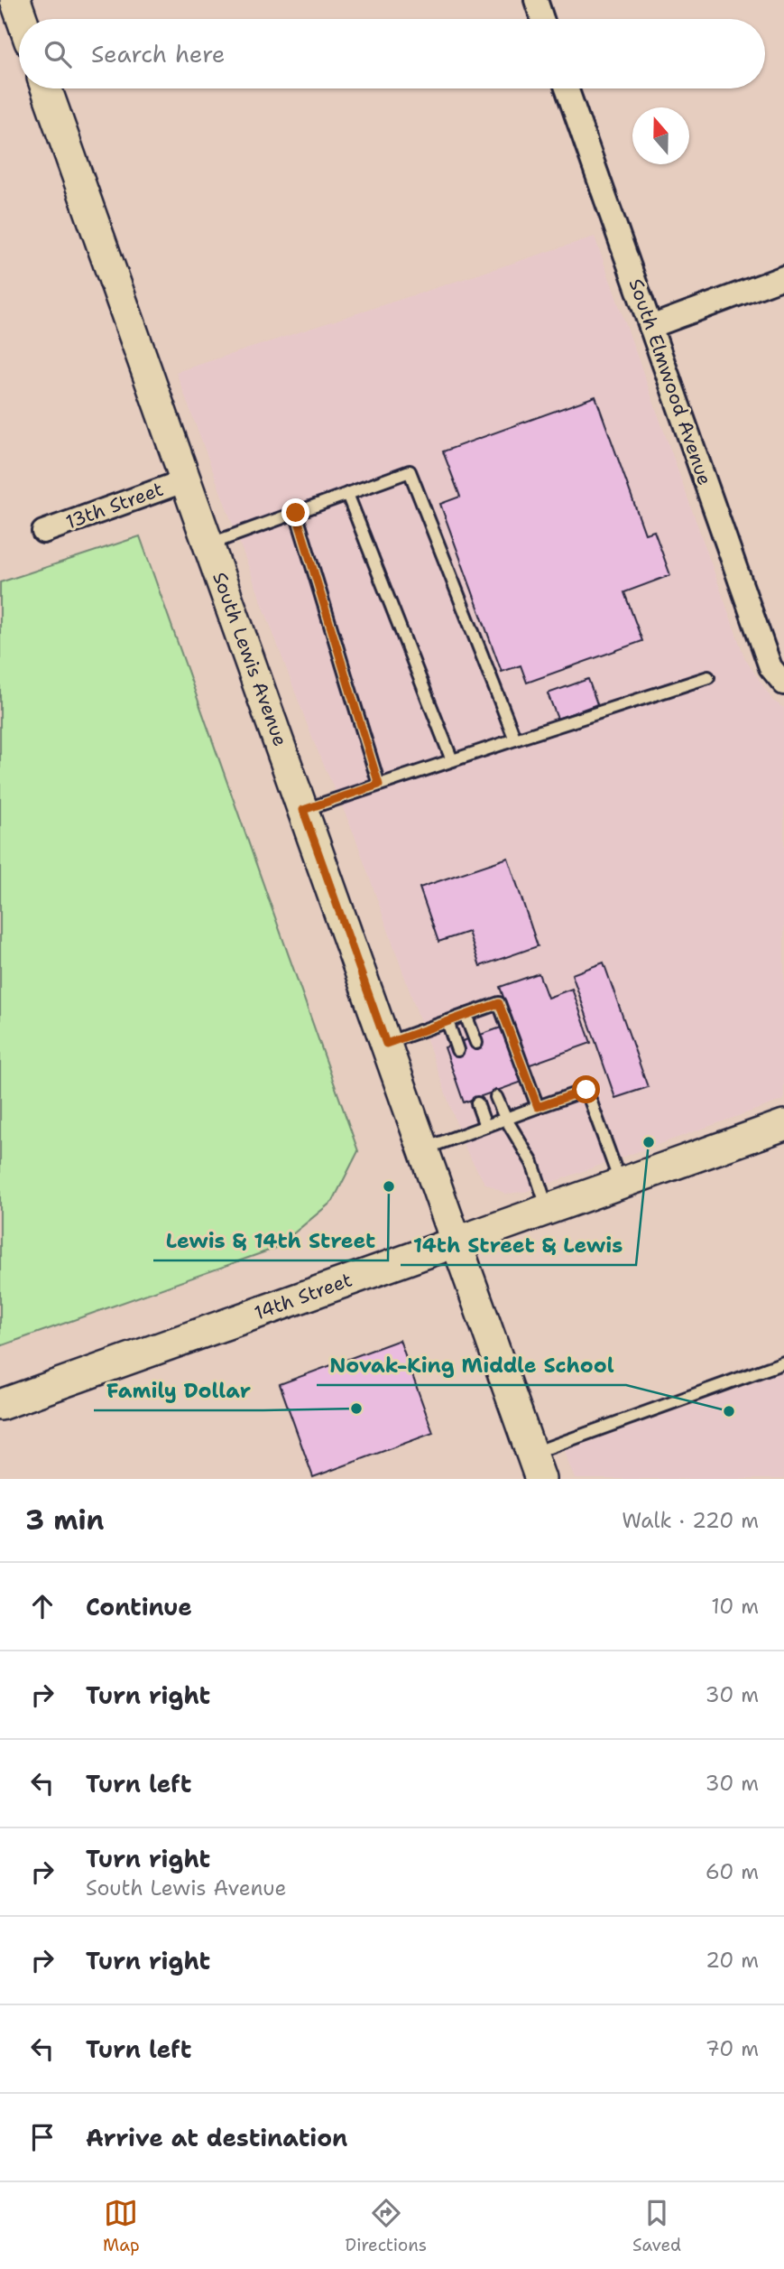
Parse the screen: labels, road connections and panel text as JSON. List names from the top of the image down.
{
  "streets": {
    "main road": ["South Lewis Avenue", "14th Street"],
    "street": ["South Elmwood Avenue", "13th Street"]
  },
  "crossings": [
    ["13th Street", "South Lewis Avenue"],
    ["South Lewis Avenue", "14th Street"]
  ],
  "places": [
    "14th Street & Lewis",
    "Lewis & 14th Street",
    "Family Dollar",
    "Novak-King Middle School"
  ],
  "north": "top",
  "page": {
    "search": "Search here",
    "heading": ["3 min", "Walk · 220 m"],
    "list": [
      ["Continue", "10 m"],
      ["Turn right", "30 m"],
      ["Turn left", "30 m"],
      ["Turn right", "South Lewis Avenue", "60 m"],
      ["Turn right", "20 m"],
      ["Turn left", "70 m"],
      "Arrive at destination"
    ],
    "nav": ["Map", "Directions", "Saved"]
  }
}
